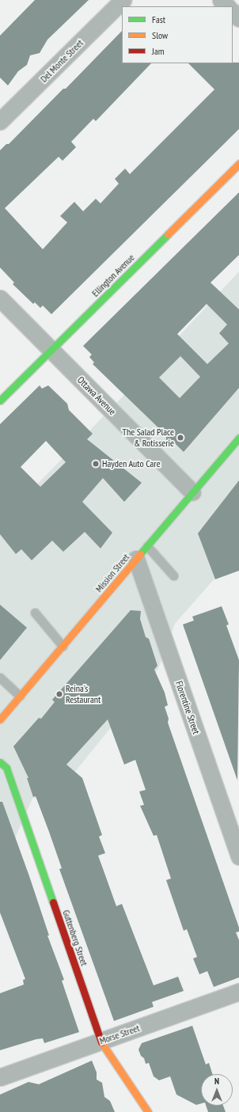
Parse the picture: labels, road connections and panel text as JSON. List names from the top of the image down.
{
  "streets": {
    "street": [
      "Del Monte Street",
      "Ellington Avenue",
      "Ottawa Avenue",
      "Mission Street",
      "Florentine Street",
      "Guttenberg Street",
      "Morse Street"
    ]
  },
  "crossings": [
    ["Ellington Avenue", "Ottawa Avenue"],
    ["Ottawa Avenue", "Mission Street"],
    ["Mission Street", "Florentine Street"],
    ["Guttenberg Street", "Morse Street"]
  ],
  "places": ["The Salad Place & Rotisserie", "Hayden Auto Care", "Reina's Restaurant"],
  "legend": ["Fast", "Slow", "Jam"],
  "north": "top"
}
